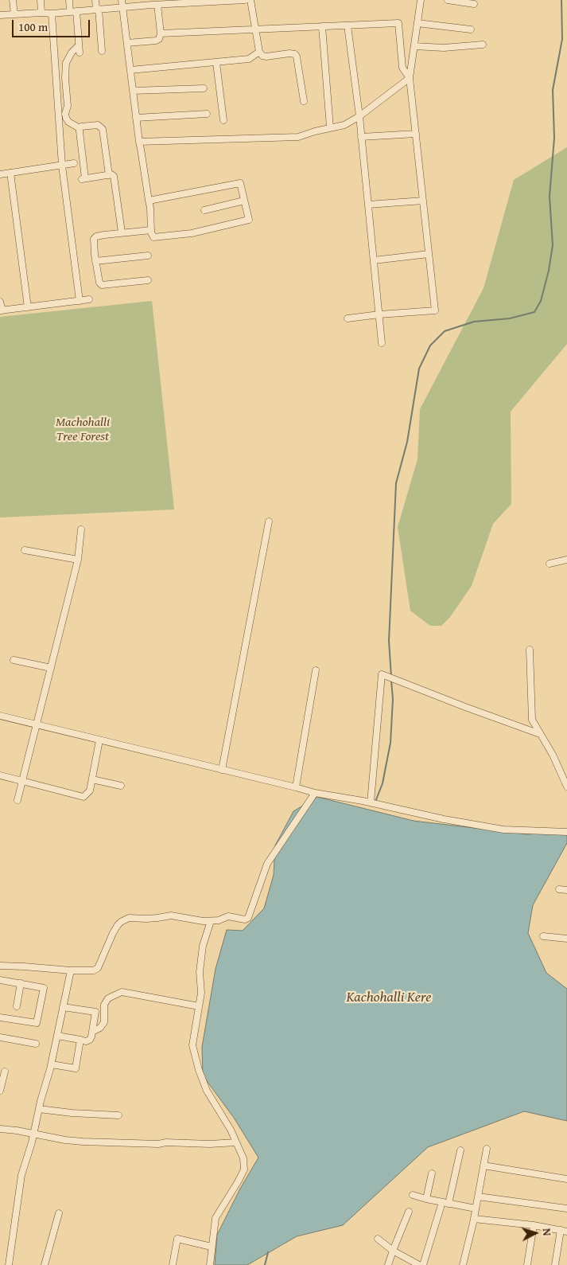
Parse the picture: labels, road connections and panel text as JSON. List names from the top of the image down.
{
  "water": ["Kachohalli Kere"],
  "parks": ["Machohalli Tree Forest"],
  "scale_bar": "100 m",
  "north": "right"
}
